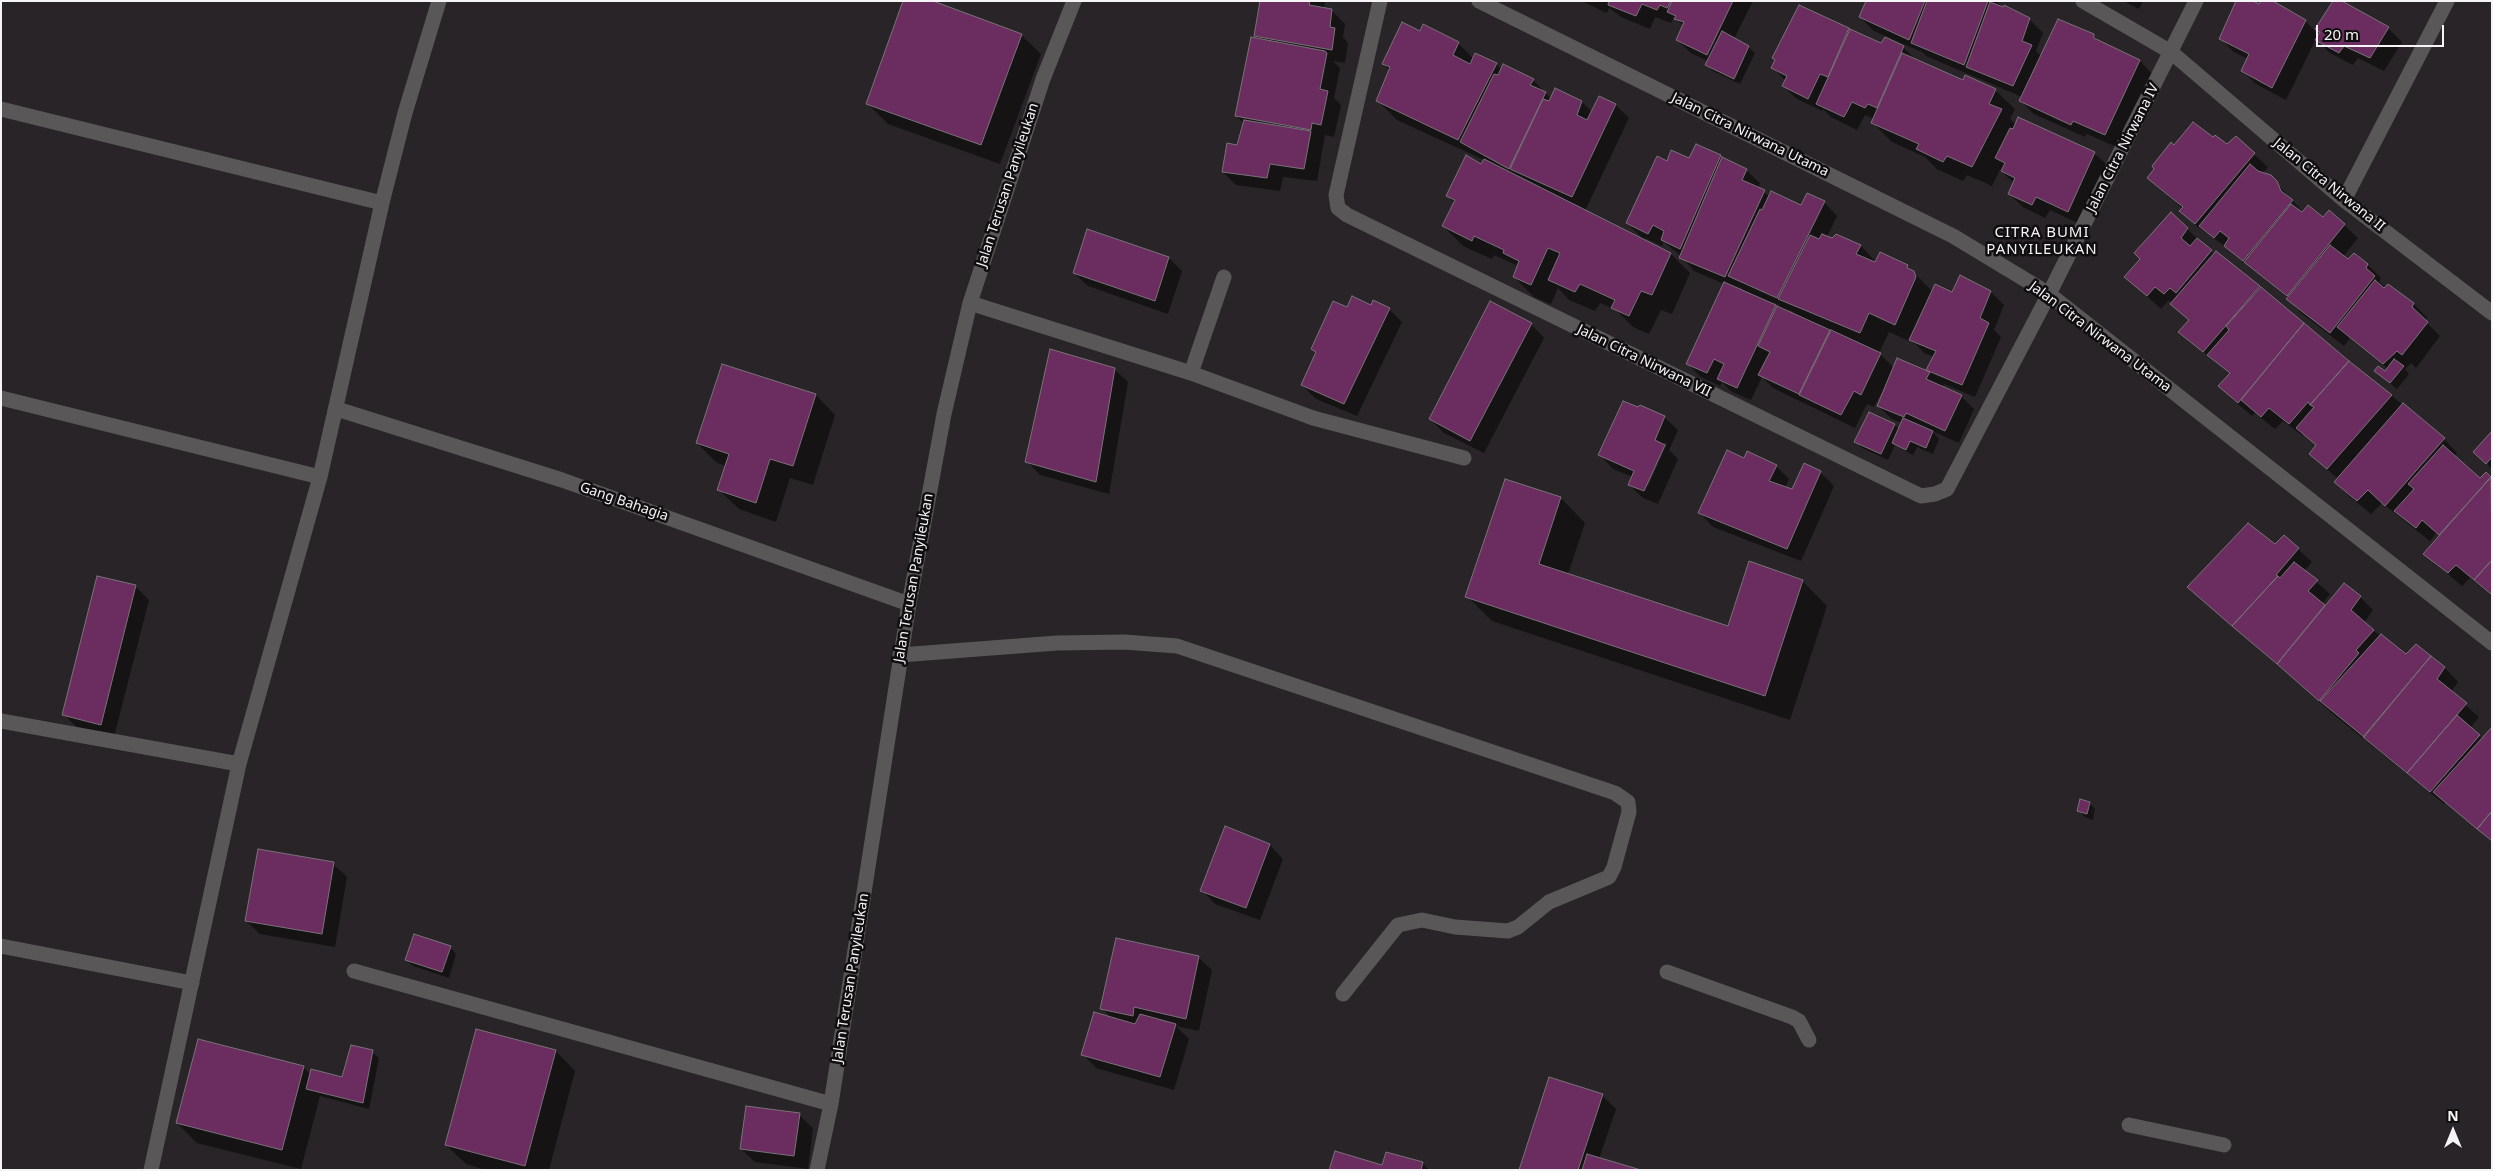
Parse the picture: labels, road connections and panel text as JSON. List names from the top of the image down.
{
  "streets": {
    "street": [
      "Jalan Citra Nirwana Utama",
      "Jalan Citra Nirwana IV",
      "Jalan Terusan Panyileukan",
      "Jalan Citra Nirwana II",
      "Jalan Citra Nirwana VII",
      "Gang Bahagia"
    ]
  },
  "crossings": [
    ["Jalan Citra Nirwana Utama", "Jalan Citra Nirwana IV"],
    ["Jalan Citra Nirwana Utama", "Jalan Citra Nirwana VII"],
    ["Jalan Citra Nirwana IV", "Jalan Citra Nirwana II"],
    ["Jalan Citra Nirwana IV", "Jalan Citra Nirwana VII"],
    ["Jalan Terusan Panyileukan", "Gang Bahagia"]
  ],
  "districts": ["CITRA BUMI PANYILEUKAN"],
  "scale_bar": "20 m",
  "north": "top"
}
